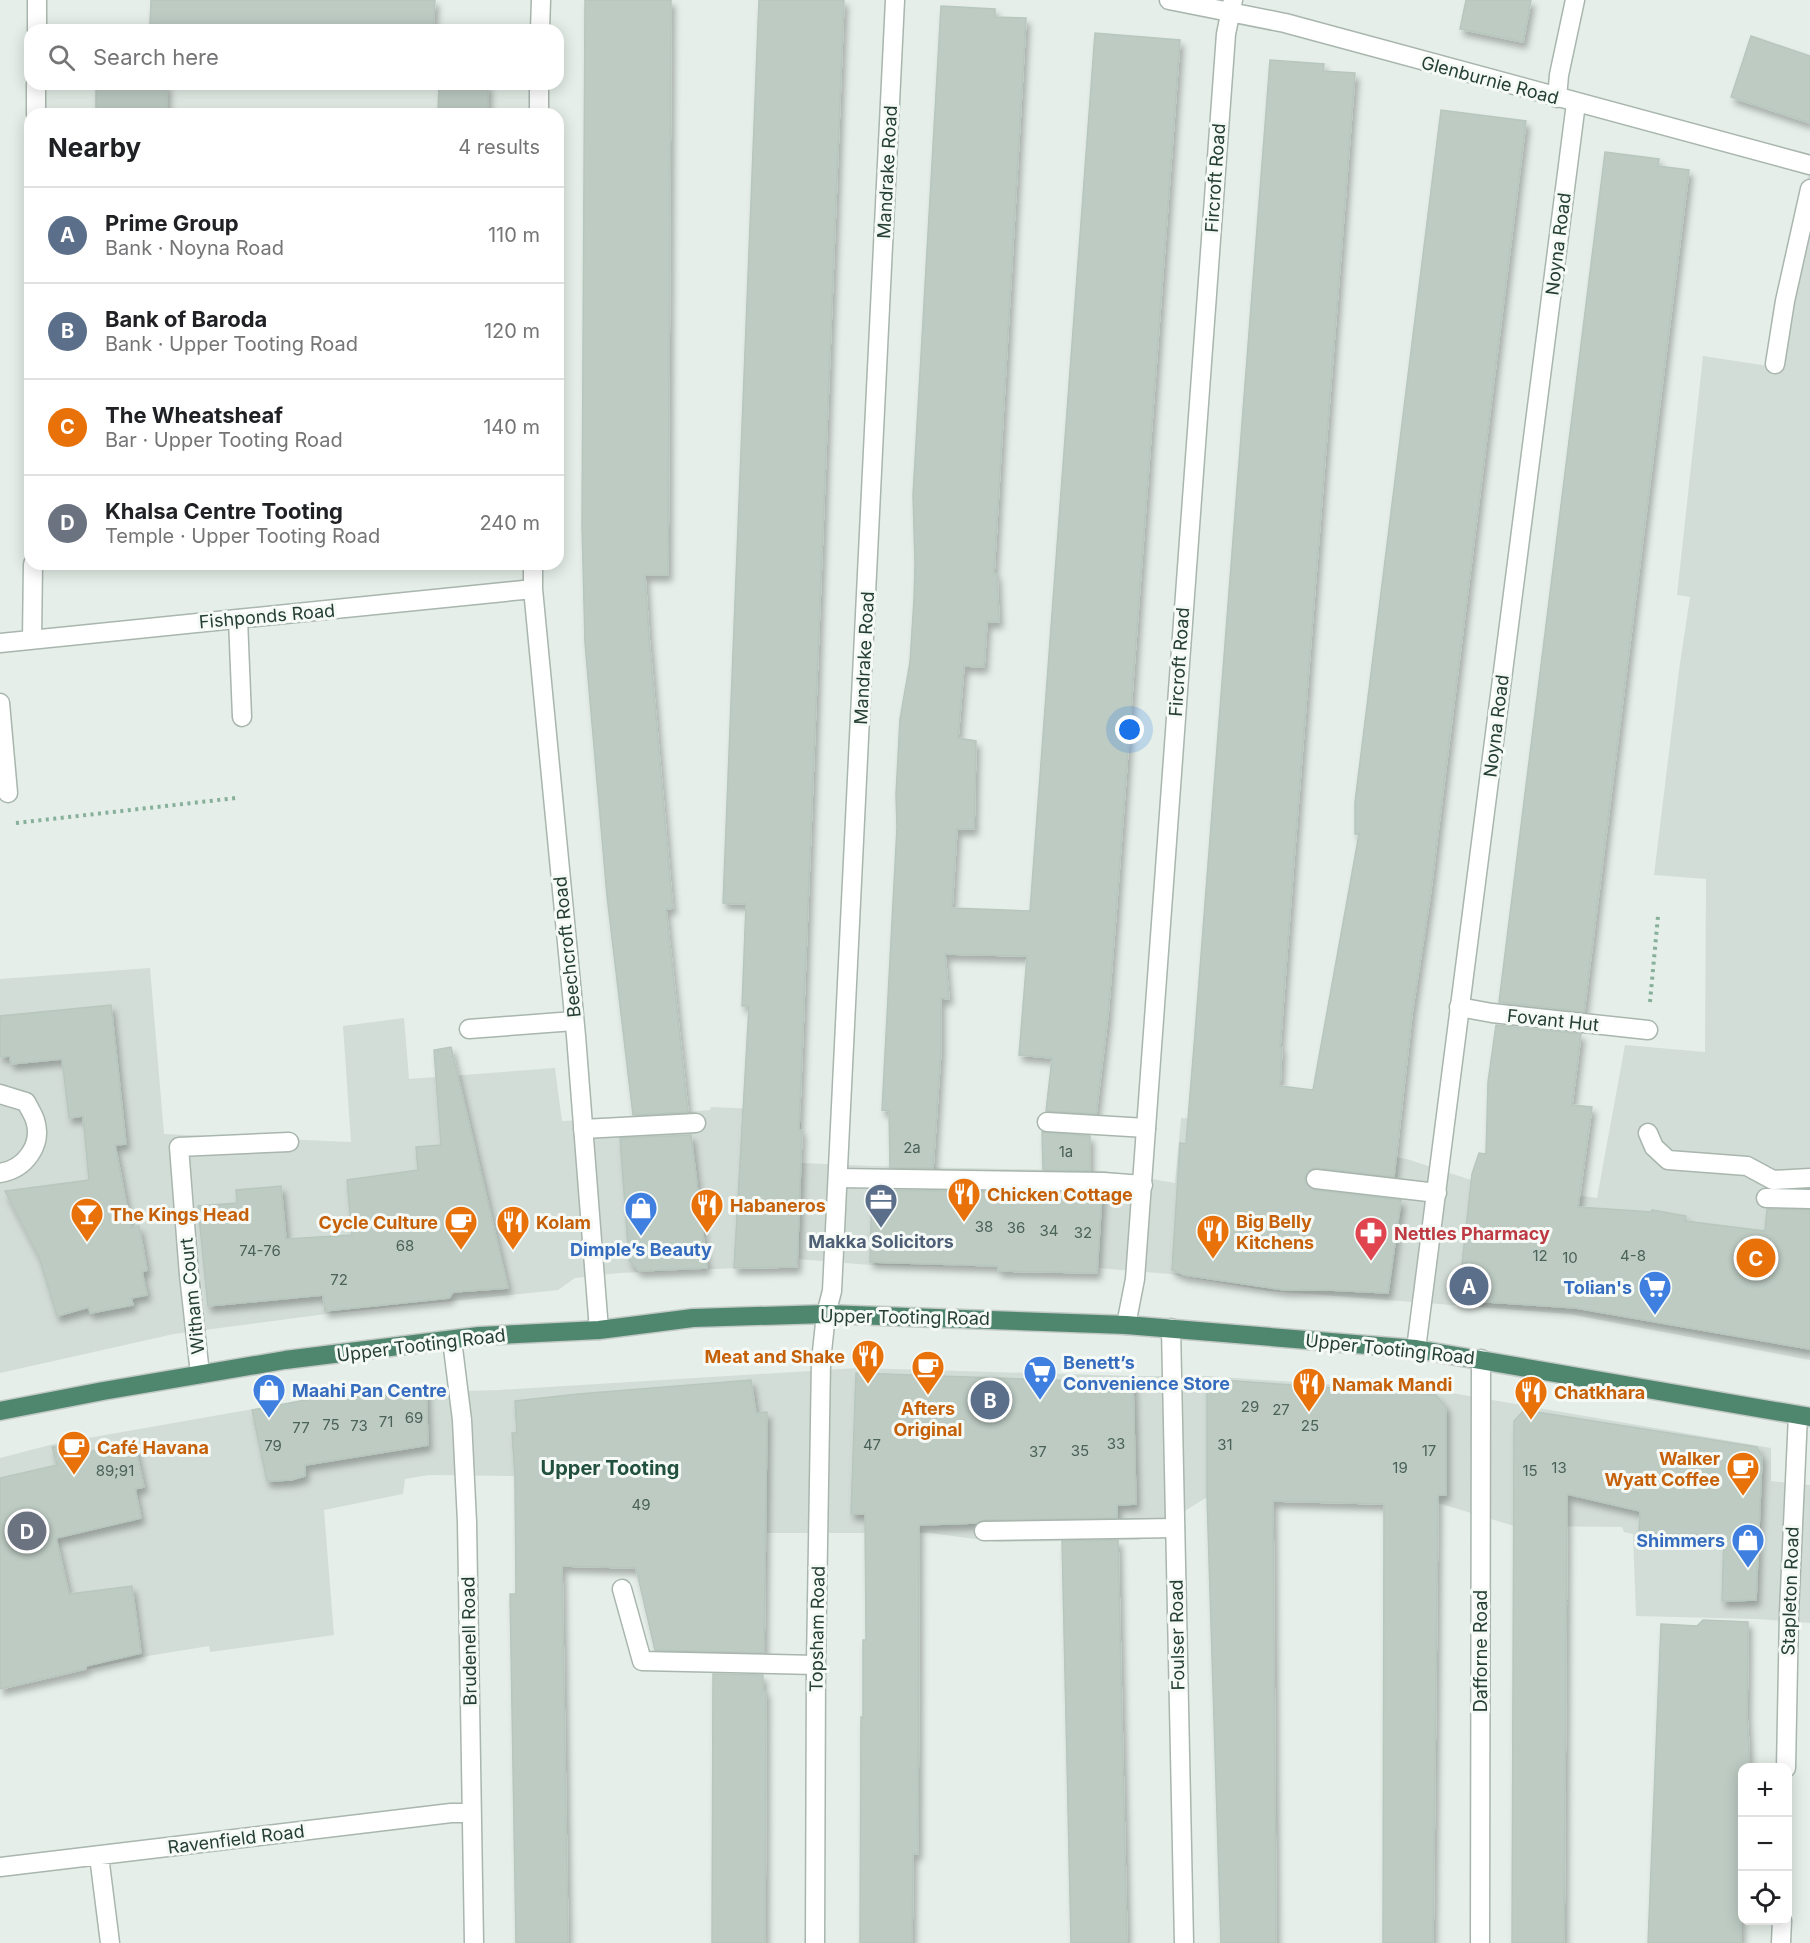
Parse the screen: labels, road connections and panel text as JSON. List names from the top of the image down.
{
  "streets": {
    "highway": ["Upper Tooting Road"],
    "street": [
      "Glenburnie Road",
      "Mandrake Road",
      "Fircroft Road",
      "Noyna Road",
      "Fishponds Road",
      "Beechcroft Road",
      "Fovant Hut",
      "Witham Court",
      "Stapleton Road",
      "Topsham Road",
      "Foulser Road",
      "Brudenell Road",
      "Dafforne Road",
      "Ravenfield Road"
    ]
  },
  "crossings": [
    ["Glenburnie Road", "Fircroft Road"],
    ["Glenburnie Road", "Noyna Road"],
    ["Mandrake Road", "Upper Tooting Road"],
    ["Mandrake Road", "Topsham Road"],
    ["Fircroft Road", "Upper Tooting Road"],
    ["Noyna Road", "Fovant Hut"],
    ["Noyna Road", "Upper Tooting Road"],
    ["Fishponds Road", "Beechcroft Road"],
    ["Beechcroft Road", "Upper Tooting Road"],
    ["Witham Court", "Upper Tooting Road"],
    ["Upper Tooting Road", "Stapleton Road"],
    ["Upper Tooting Road", "Topsham Road"],
    ["Upper Tooting Road", "Foulser Road"],
    ["Upper Tooting Road", "Brudenell Road"],
    ["Upper Tooting Road", "Dafforne Road"],
    ["Brudenell Road", "Ravenfield Road"]
  ],
  "districts": ["Upper Tooting"],
  "places": {
    "restaurant": [
      "Chicken Cottage",
      "Habaneros",
      "Kolam",
      "Big Belly Kitchens",
      "Meat and Shake",
      "Namak Mandi",
      "Chatkhara"
    ],
    "office": ["Makka Solicitors"],
    "shop": ["Dimple’s Beauty", "Maahi Pan Centre", "Shimmers"],
    "bar": ["The Kings Head"],
    "cafe": [
      "Cycle Culture",
      "Afters Original",
      "Café Havana",
      "Walker Wyatt Coffee"
    ],
    "pharmacy": ["Nettles Pharmacy"],
    "supermarket": ["Tolian's", "Benett’s Convenience Store"]
  },
  "house_numbers": [
    "2a",
    "1a",
    "38",
    "36",
    "34",
    "32",
    "68",
    "74-76",
    "12",
    "4-8",
    "10",
    "72",
    "29",
    "27",
    "69",
    "71",
    "75",
    "73",
    "25",
    "77",
    "33",
    "47",
    "31",
    "79",
    "35",
    "17",
    "37",
    "19",
    "13",
    "89;91",
    "15",
    "49"
  ],
  "page": {
    "search": "Search here",
    "heading": ["Nearby", "4 results"],
    "list": [
      {
        "mark": "A",
        "name": "Prime Group",
        "note": "Bank · Noyna Road",
        "value": "110 m"
      },
      {
        "mark": "B",
        "name": "Bank of Baroda",
        "note": "Bank · Upper Tooting Road",
        "value": "120 m"
      },
      {
        "mark": "C",
        "name": "The Wheatsheaf",
        "note": "Bar · Upper Tooting Road",
        "value": "140 m"
      },
      {
        "mark": "D",
        "name": "Khalsa Centre Tooting",
        "note": "Temple · Upper Tooting Road",
        "value": "240 m"
      }
    ],
    "pins": [
      "C",
      "A",
      "B",
      "D"
    ],
    "map_buttons": ["+", "−"]
  }
}
